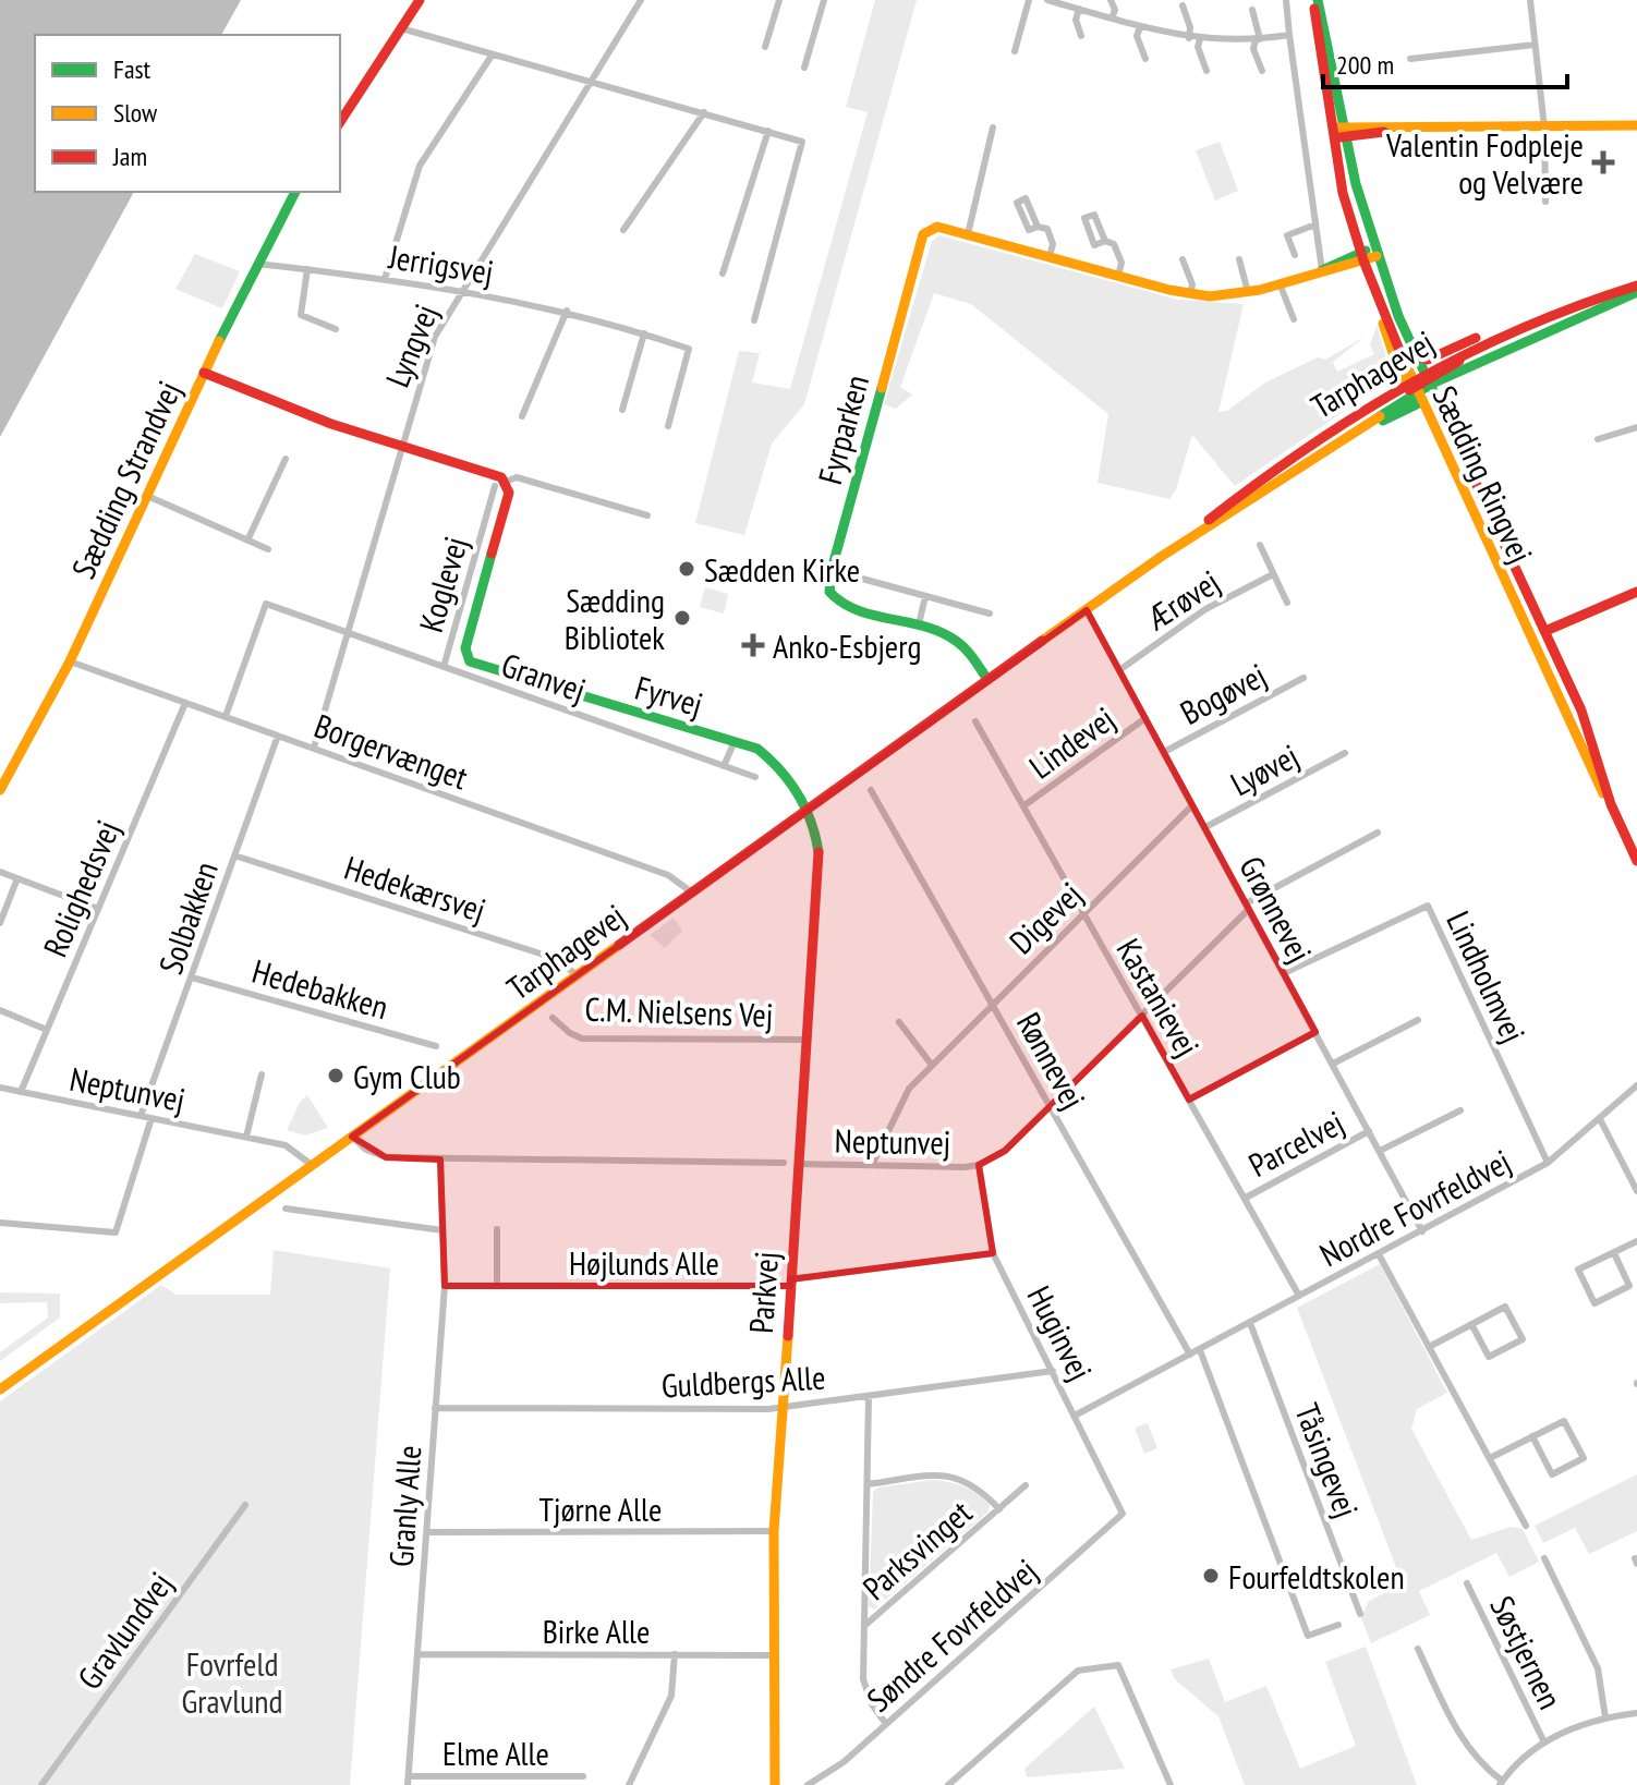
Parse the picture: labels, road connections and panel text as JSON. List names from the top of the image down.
{
  "streets": {
    "street": [
      "Jerrigsvej",
      "Lyngvej",
      "Tarphagevej",
      "Fyrparken",
      "Sædding Ringvej",
      "Sædding Strandvej",
      "Koglevej",
      "Ærøvej",
      "Granvej",
      "Bogøvej",
      "Fyrvej",
      "Lindevej",
      "Borgervænget",
      "Lyøvej",
      "Rolighedsvej",
      "Hedekærsvej",
      "Grønnevej",
      "Solbakken",
      "Digevej",
      "Lindholmvej",
      "Hedebakken",
      "Kastanievej",
      "C.M. Nielsens Vej",
      "Rønnevej",
      "Neptunvej",
      "Parcelvej",
      "Nordre Fovrfeldvej",
      "Højlunds Alle",
      "Parkvej",
      "Huginvej",
      "Guldbergs Alle",
      "Tåsingevej",
      "Granly Alle",
      "Tjørne Alle",
      "Parksvinget",
      "Gravlundvej",
      "Birke Alle",
      "Søndre Fovrfeldvej",
      "Søstjernen",
      "Elme Alle"
    ]
  },
  "crossings": [
    ["Jerrigsvej", "Lyngvej"],
    ["Jerrigsvej", "Sædding Strandvej"],
    ["Lyngvej", "Granvej"],
    ["Lyngvej", "Borgervænget"],
    ["Tarphagevej", "Fyrparken"],
    ["Tarphagevej", "Sædding Ringvej"],
    ["Tarphagevej", "Fyrvej"],
    ["Tarphagevej", "Borgervænget"],
    ["Tarphagevej", "Hedekærsvej"],
    ["Tarphagevej", "Grønnevej"],
    ["Tarphagevej", "Neptunvej"],
    ["Tarphagevej", "Parkvej"],
    ["Fyrparken", "Sædding Ringvej"],
    ["Sædding Strandvej", "Borgervænget"],
    ["Koglevej", "Granvej"],
    ["Koglevej", "Fyrvej"],
    ["Ærøvej", "Grønnevej"],
    ["Granvej", "Borgervænget"],
    ["Bogøvej", "Grønnevej"],
    ["Fyrvej", "Parkvej"],
    ["Lindevej", "Grønnevej"],
    ["Lindevej", "Kastanievej"],
    ["Borgervænget", "Rolighedsvej"],
    ["Borgervænget", "Solbakken"],
    ["Lyøvej", "Grønnevej"],
    ["Rolighedsvej", "Neptunvej"],
    ["Hedekærsvej", "Solbakken"],
    ["Grønnevej", "Digevej"],
    ["Grønnevej", "Lindholmvej"],
    ["Grønnevej", "Neptunvej"],
    ["Grønnevej", "Parcelvej"],
    ["Grønnevej", "Nordre Fovrfeldvej"],
    ["Solbakken", "Hedebakken"],
    ["Solbakken", "Neptunvej"],
    ["Digevej", "Kastanievej"],
    ["Digevej", "Rønnevej"],
    ["Digevej", "Neptunvej"],
    ["Lindholmvej", "Nordre Fovrfeldvej"],
    ["Kastanievej", "Neptunvej"],
    ["Kastanievej", "Parcelvej"],
    ["Kastanievej", "Nordre Fovrfeldvej"],
    ["C.M. Nielsens Vej", "Parkvej"],
    ["Rønnevej", "Neptunvej"],
    ["Rønnevej", "Nordre Fovrfeldvej"],
    ["Neptunvej", "Parkvej"],
    ["Neptunvej", "Huginvej"],
    ["Nordre Fovrfeldvej", "Huginvej"],
    ["Nordre Fovrfeldvej", "Tåsingevej"],
    ["Højlunds Alle", "Parkvej"],
    ["Højlunds Alle", "Huginvej"],
    ["Højlunds Alle", "Granly Alle"],
    ["Parkvej", "Guldbergs Alle"],
    ["Parkvej", "Tjørne Alle"],
    ["Parkvej", "Birke Alle"],
    ["Huginvej", "Guldbergs Alle"],
    ["Huginvej", "Søndre Fovrfeldvej"],
    ["Guldbergs Alle", "Granly Alle"],
    ["Guldbergs Alle", "Parksvinget"],
    ["Granly Alle", "Tjørne Alle"],
    ["Granly Alle", "Birke Alle"],
    ["Granly Alle", "Elme Alle"],
    ["Parksvinget", "Søndre Fovrfeldvej"]
  ],
  "parks": ["Fovrfeld Gravlund"],
  "places": {
    "health": ["Valentin Fodpleje og Velvære", "Anko-Esbjerg"],
    "other": [
      "Sædden Kirke",
      "Sædding Bibliotek",
      "Gym Club",
      "Fourfeldtskolen"
    ]
  },
  "legend": ["Fast", "Slow", "Jam"],
  "scale_bar": "200 m"
}
